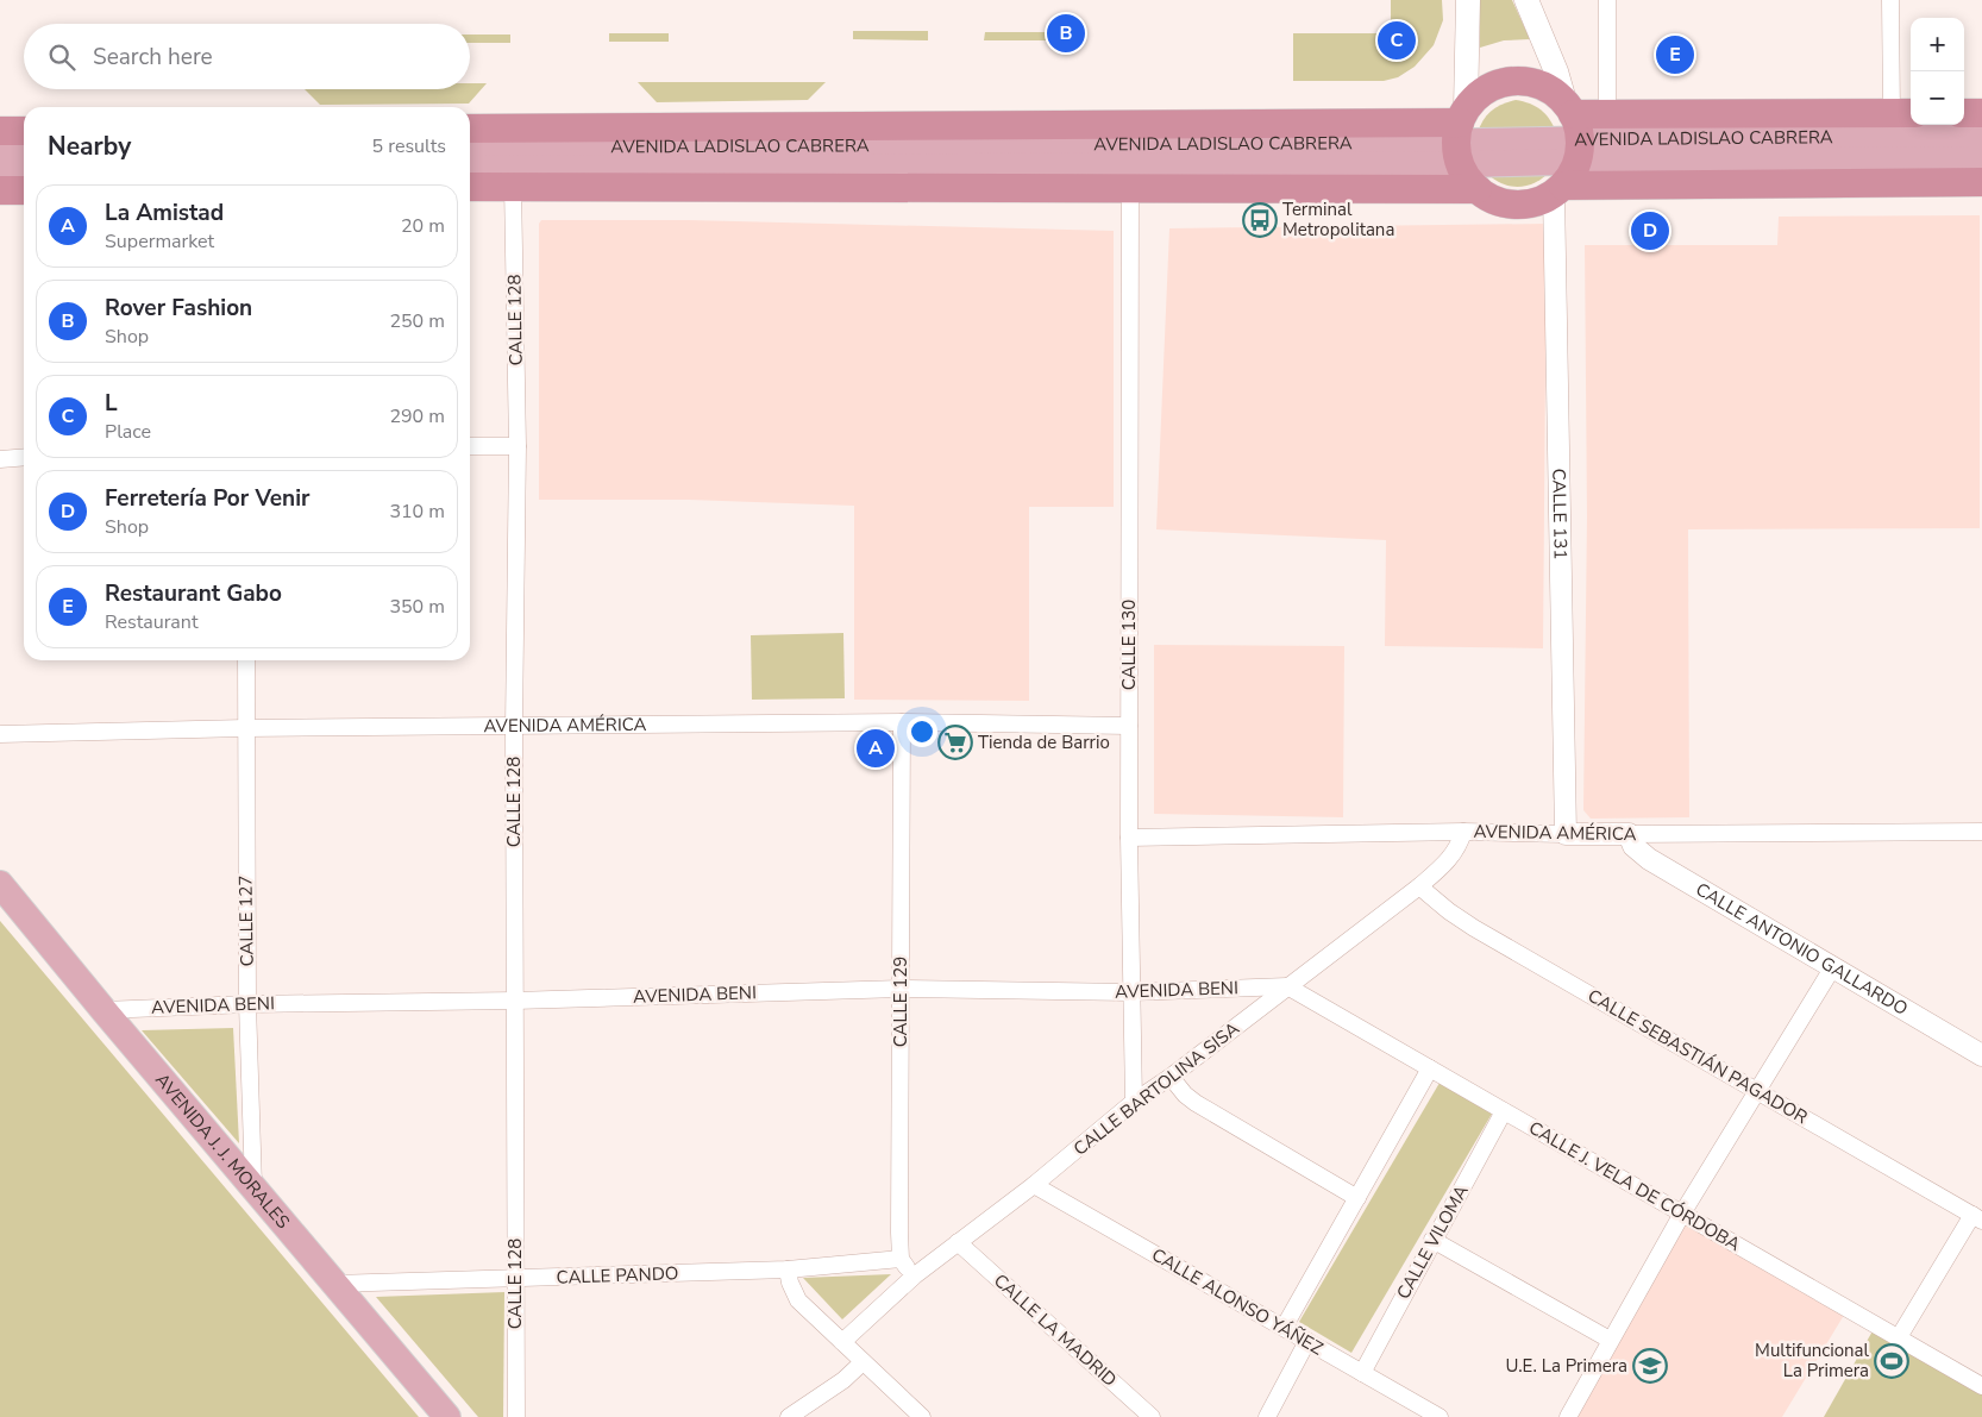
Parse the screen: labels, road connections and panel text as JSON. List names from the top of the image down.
{
  "streets": {
    "highway": ["AVENIDA LADISLAO CABRERA"],
    "main road": ["AVENIDA J. J. MORALES"],
    "street": [
      "CALLE 128",
      "CALLE 131",
      "CALLE 130",
      "AVENIDA AMÉRICA",
      "CALLE 127",
      "CALLE ANTONIO GALLARDO",
      "AVENIDA BENI",
      "CALLE 129",
      "CALLE SEBASTIÁN PAGADOR",
      "CALLE BARTOLINA SISA",
      "CALLE J. VELA DE CÓRDOBA",
      "CALLE VILOMA",
      "CALLE PANDO",
      "CALLE ALONSO YÁÑEZ",
      "CALLE LA MADRID"
    ]
  },
  "crossings": [
    ["AVENIDA LADISLAO CABRERA", "CALLE 131"],
    ["CALLE 128", "AVENIDA AMÉRICA"],
    ["CALLE 128", "AVENIDA BENI"],
    ["CALLE 128", "CALLE PANDO"],
    ["CALLE 131", "AVENIDA AMÉRICA"],
    ["CALLE 130", "AVENIDA AMÉRICA"],
    ["CALLE 130", "AVENIDA BENI"],
    ["CALLE 130", "CALLE BARTOLINA SISA"],
    ["AVENIDA AMÉRICA", "CALLE 127"],
    ["AVENIDA AMÉRICA", "CALLE ANTONIO GALLARDO"],
    ["AVENIDA AMÉRICA", "CALLE 129"],
    ["AVENIDA AMÉRICA", "CALLE BARTOLINA SISA"],
    ["CALLE 127", "AVENIDA BENI"],
    ["CALLE 127", "AVENIDA J. J. MORALES"],
    ["AVENIDA BENI", "CALLE 129"],
    ["AVENIDA BENI", "CALLE BARTOLINA SISA"],
    ["AVENIDA BENI", "AVENIDA J. J. MORALES"],
    ["AVENIDA BENI", "CALLE J. VELA DE CÓRDOBA"],
    ["CALLE 129", "CALLE PANDO"],
    ["CALLE SEBASTIÁN PAGADOR", "CALLE BARTOLINA SISA"],
    ["CALLE BARTOLINA SISA", "CALLE J. VELA DE CÓRDOBA"],
    ["CALLE BARTOLINA SISA", "CALLE ALONSO YÁÑEZ"],
    ["CALLE BARTOLINA SISA", "CALLE LA MADRID"],
    ["AVENIDA J. J. MORALES", "CALLE PANDO"],
    ["CALLE J. VELA DE CÓRDOBA", "CALLE VILOMA"],
    ["CALLE VILOMA", "CALLE ALONSO YÁÑEZ"]
  ],
  "places": {
    "bus stop": ["Terminal Metropolitana"],
    "supermarket": ["Tienda de Barrio"],
    "sports": ["Multifuncional La Primera"],
    "school or university": ["U.E. La Primera"]
  },
  "page": {
    "pins": [
      "B",
      "C",
      "E",
      "D",
      "A"
    ],
    "map_buttons": ["+", "−"],
    "search": "Search here",
    "heading": ["Nearby", "5 results"],
    "list": [
      {
        "mark": "A",
        "name": "La Amistad",
        "note": "Supermarket",
        "value": "20 m"
      },
      {
        "mark": "B",
        "name": "Rover Fashion",
        "note": "Shop",
        "value": "250 m"
      },
      {
        "mark": "C",
        "name": "L",
        "note": "Place",
        "value": "290 m"
      },
      {
        "mark": "D",
        "name": "Ferretería Por Venir",
        "note": "Shop",
        "value": "310 m"
      },
      {
        "mark": "E",
        "name": "Restaurant Gabo",
        "note": "Restaurant",
        "value": "350 m"
      }
    ]
  }
}
